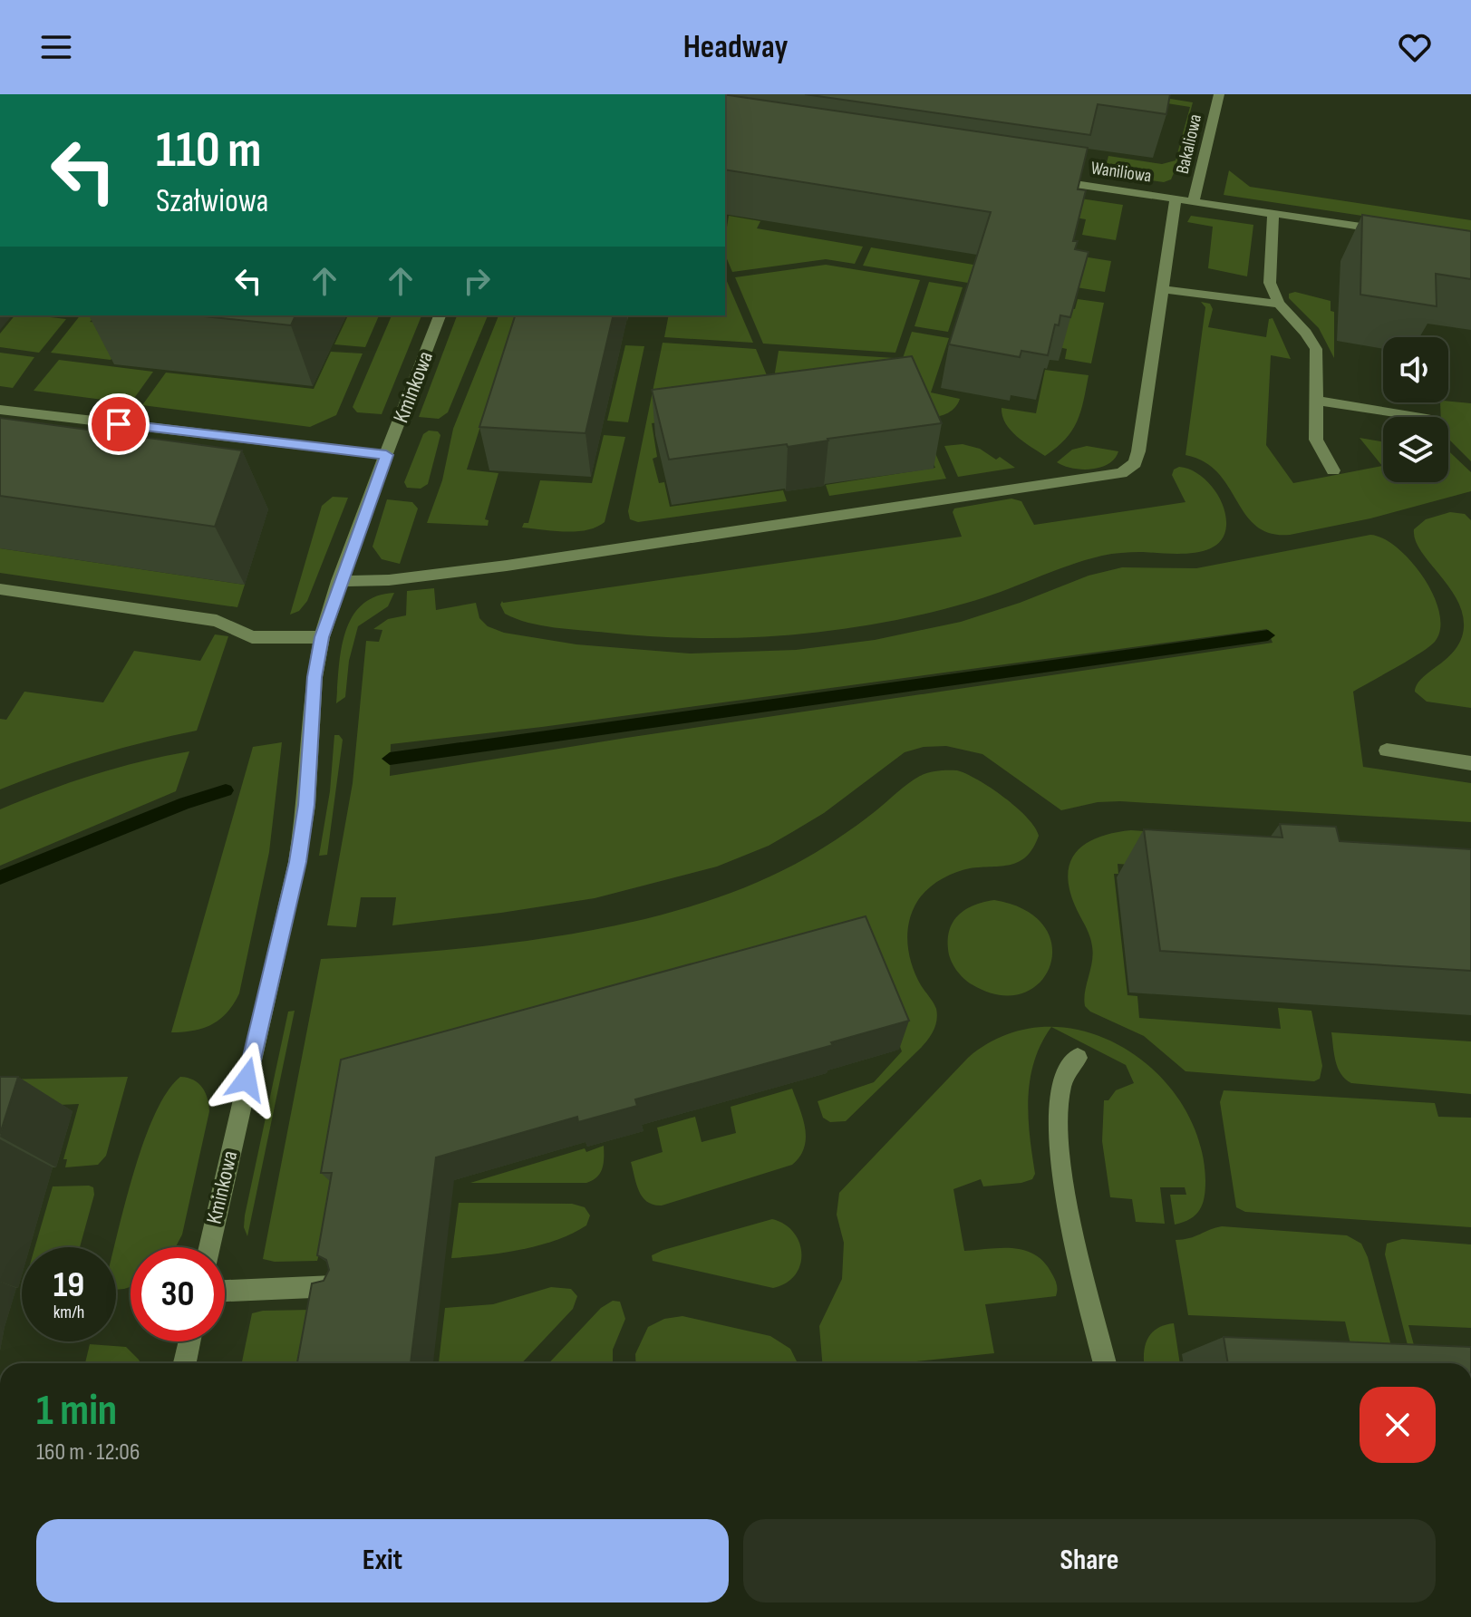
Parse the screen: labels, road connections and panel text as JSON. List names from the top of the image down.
{
  "streets": {
    "street": ["Bakaliowa", "Waniliowa", "Kminkowa"]
  },
  "crossings": [
    ["Bakaliowa", "Waniliowa"]
  ],
  "page": {
    "header": "Headway",
    "turn": ["110 m", "Szałwiowa"],
    "speed": "19 km/h",
    "limit": "30",
    "heading": ["1 min", "160 m · 12:06"],
    "buttons": ["Exit", "Share"]
  }
}
